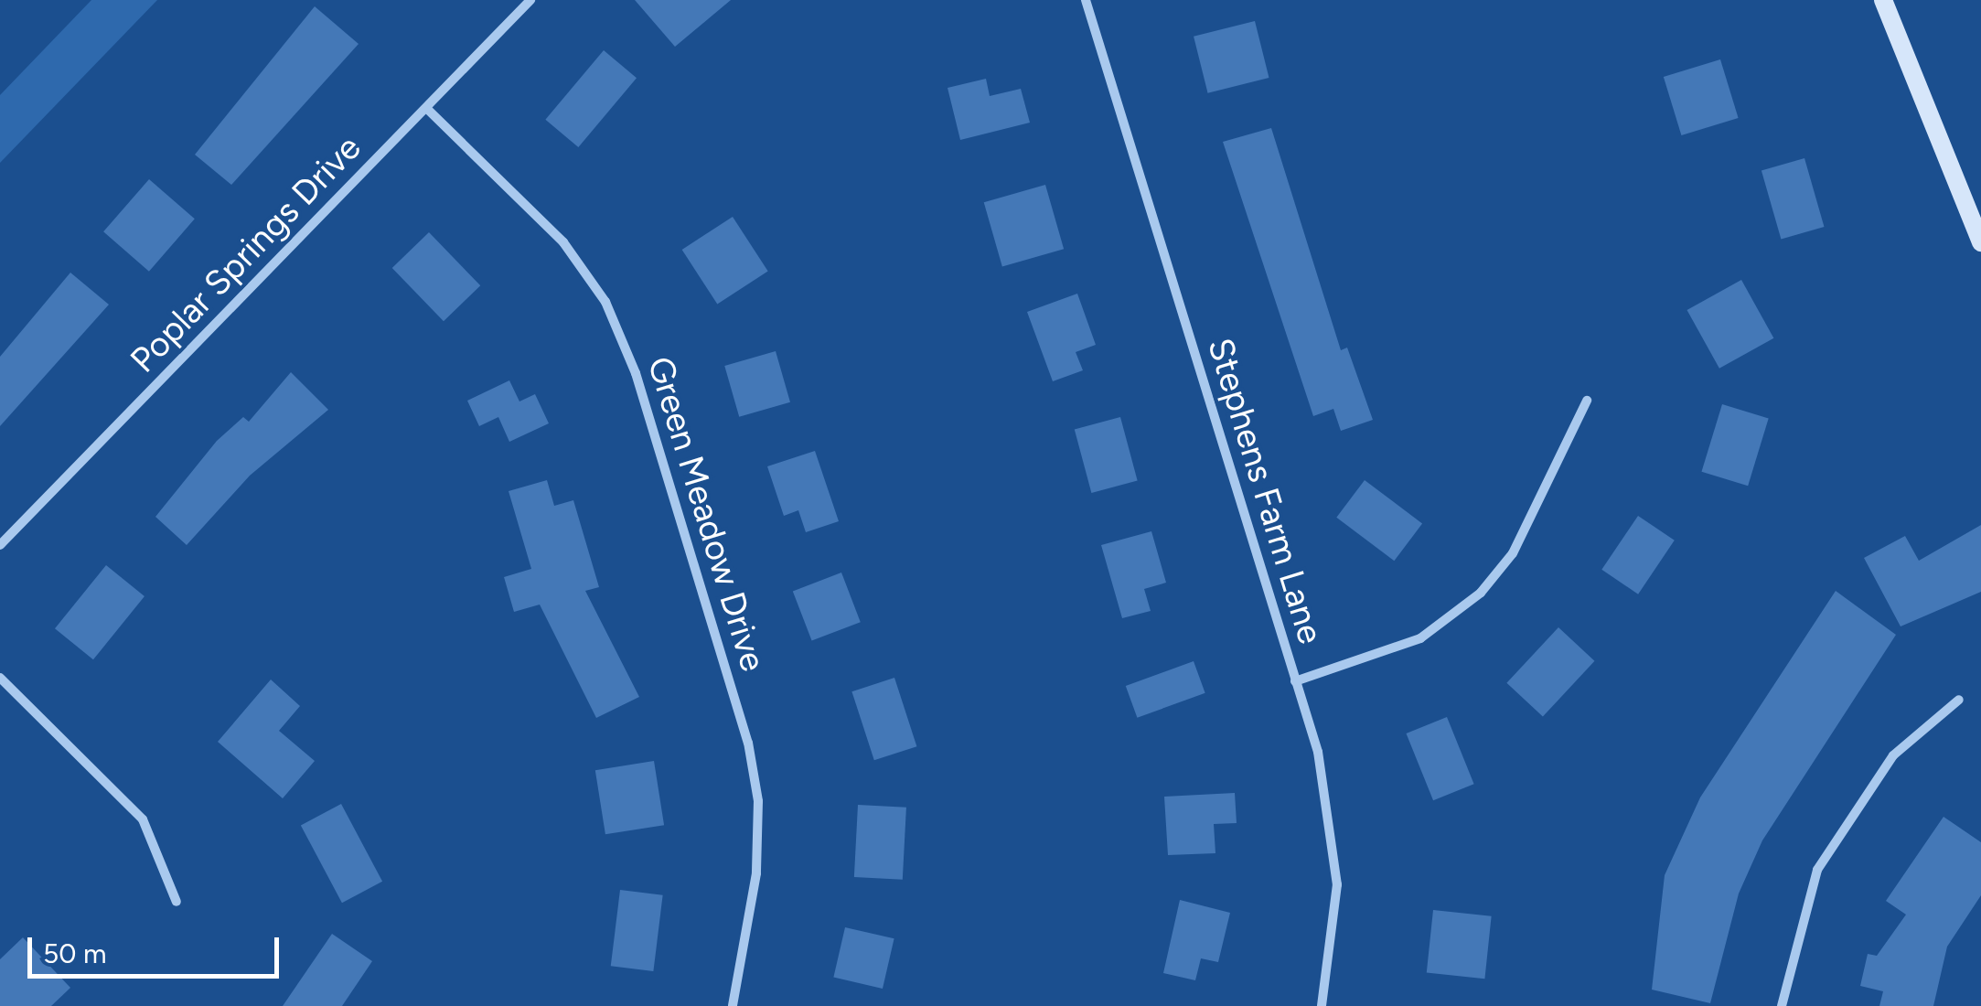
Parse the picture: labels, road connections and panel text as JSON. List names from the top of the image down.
{
  "streets": {
    "street": ["Poplar Springs Drive", "Stephens Farm Lane", "Green Meadow Drive"]
  },
  "crossings": [
    ["Poplar Springs Drive", "Green Meadow Drive"]
  ],
  "scale_bar": "50 m"
}
